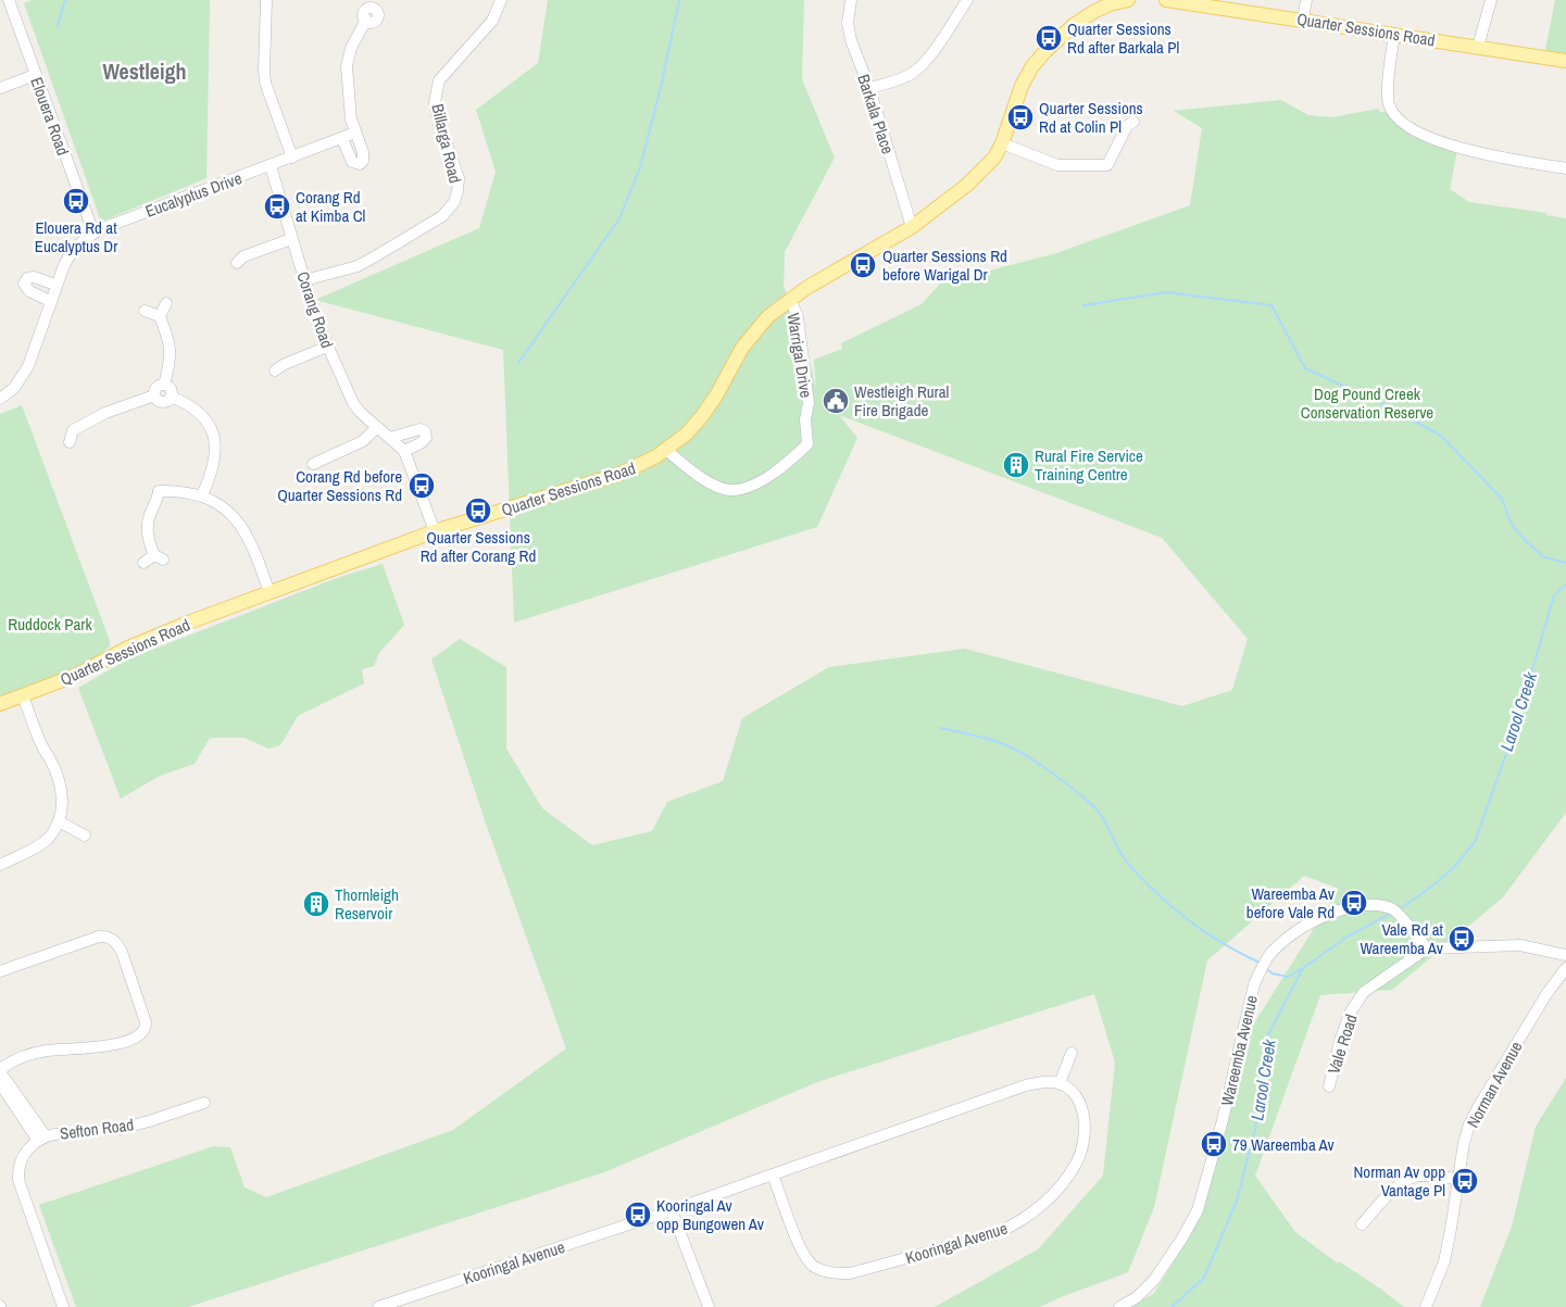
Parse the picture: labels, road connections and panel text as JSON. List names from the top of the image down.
{
  "streets": {
    "main road": ["Quarter Sessions Road"],
    "street": [
      "Barkala Place",
      "Elouera Road",
      "Billarga Road",
      "Eucalyptus Drive",
      "Corang Road",
      "Warrigal Drive",
      "Vale Road",
      "Wareemba Avenue",
      "Norman Avenue",
      "Sefton Road",
      "Kooringal Avenue"
    ]
  },
  "crossings": [
    ["Quarter Sessions Road", "Barkala Place"],
    ["Quarter Sessions Road", "Corang Road"],
    ["Quarter Sessions Road", "Warrigal Drive"],
    ["Elouera Road", "Eucalyptus Drive"],
    ["Billarga Road", "Corang Road"],
    ["Eucalyptus Drive", "Corang Road"],
    ["Vale Road", "Wareemba Avenue"]
  ],
  "districts": ["Westleigh"],
  "water": ["Larool Creek"],
  "parks": ["Dog Pound Creek Conservation Reserve", "Ruddock Park"],
  "places": {
    "bus stop": [
      "Quarter Sessions Rd after Barkala Pl",
      "Quarter Sessions Rd at Colin Pl",
      "Elouera Rd at Eucalyptus Dr",
      "Corang Rd at Kimba Cl",
      "Quarter Sessions Rd before Warigal Dr",
      "Corang Rd before Quarter Sessions Rd",
      "Quarter Sessions Rd after Corang Rd",
      "Wareemba Av before Vale Rd",
      "Vale Rd at Wareemba Av",
      "79 Wareemba Av",
      "Norman Av opp Vantage Pl",
      "Kooringal Av opp Bungowen Av"
    ],
    "public building": ["Westleigh Rural Fire Brigade"],
    "building": ["Rural Fire Service Training Centre", "Thornleigh Reservoir"]
  }
}
